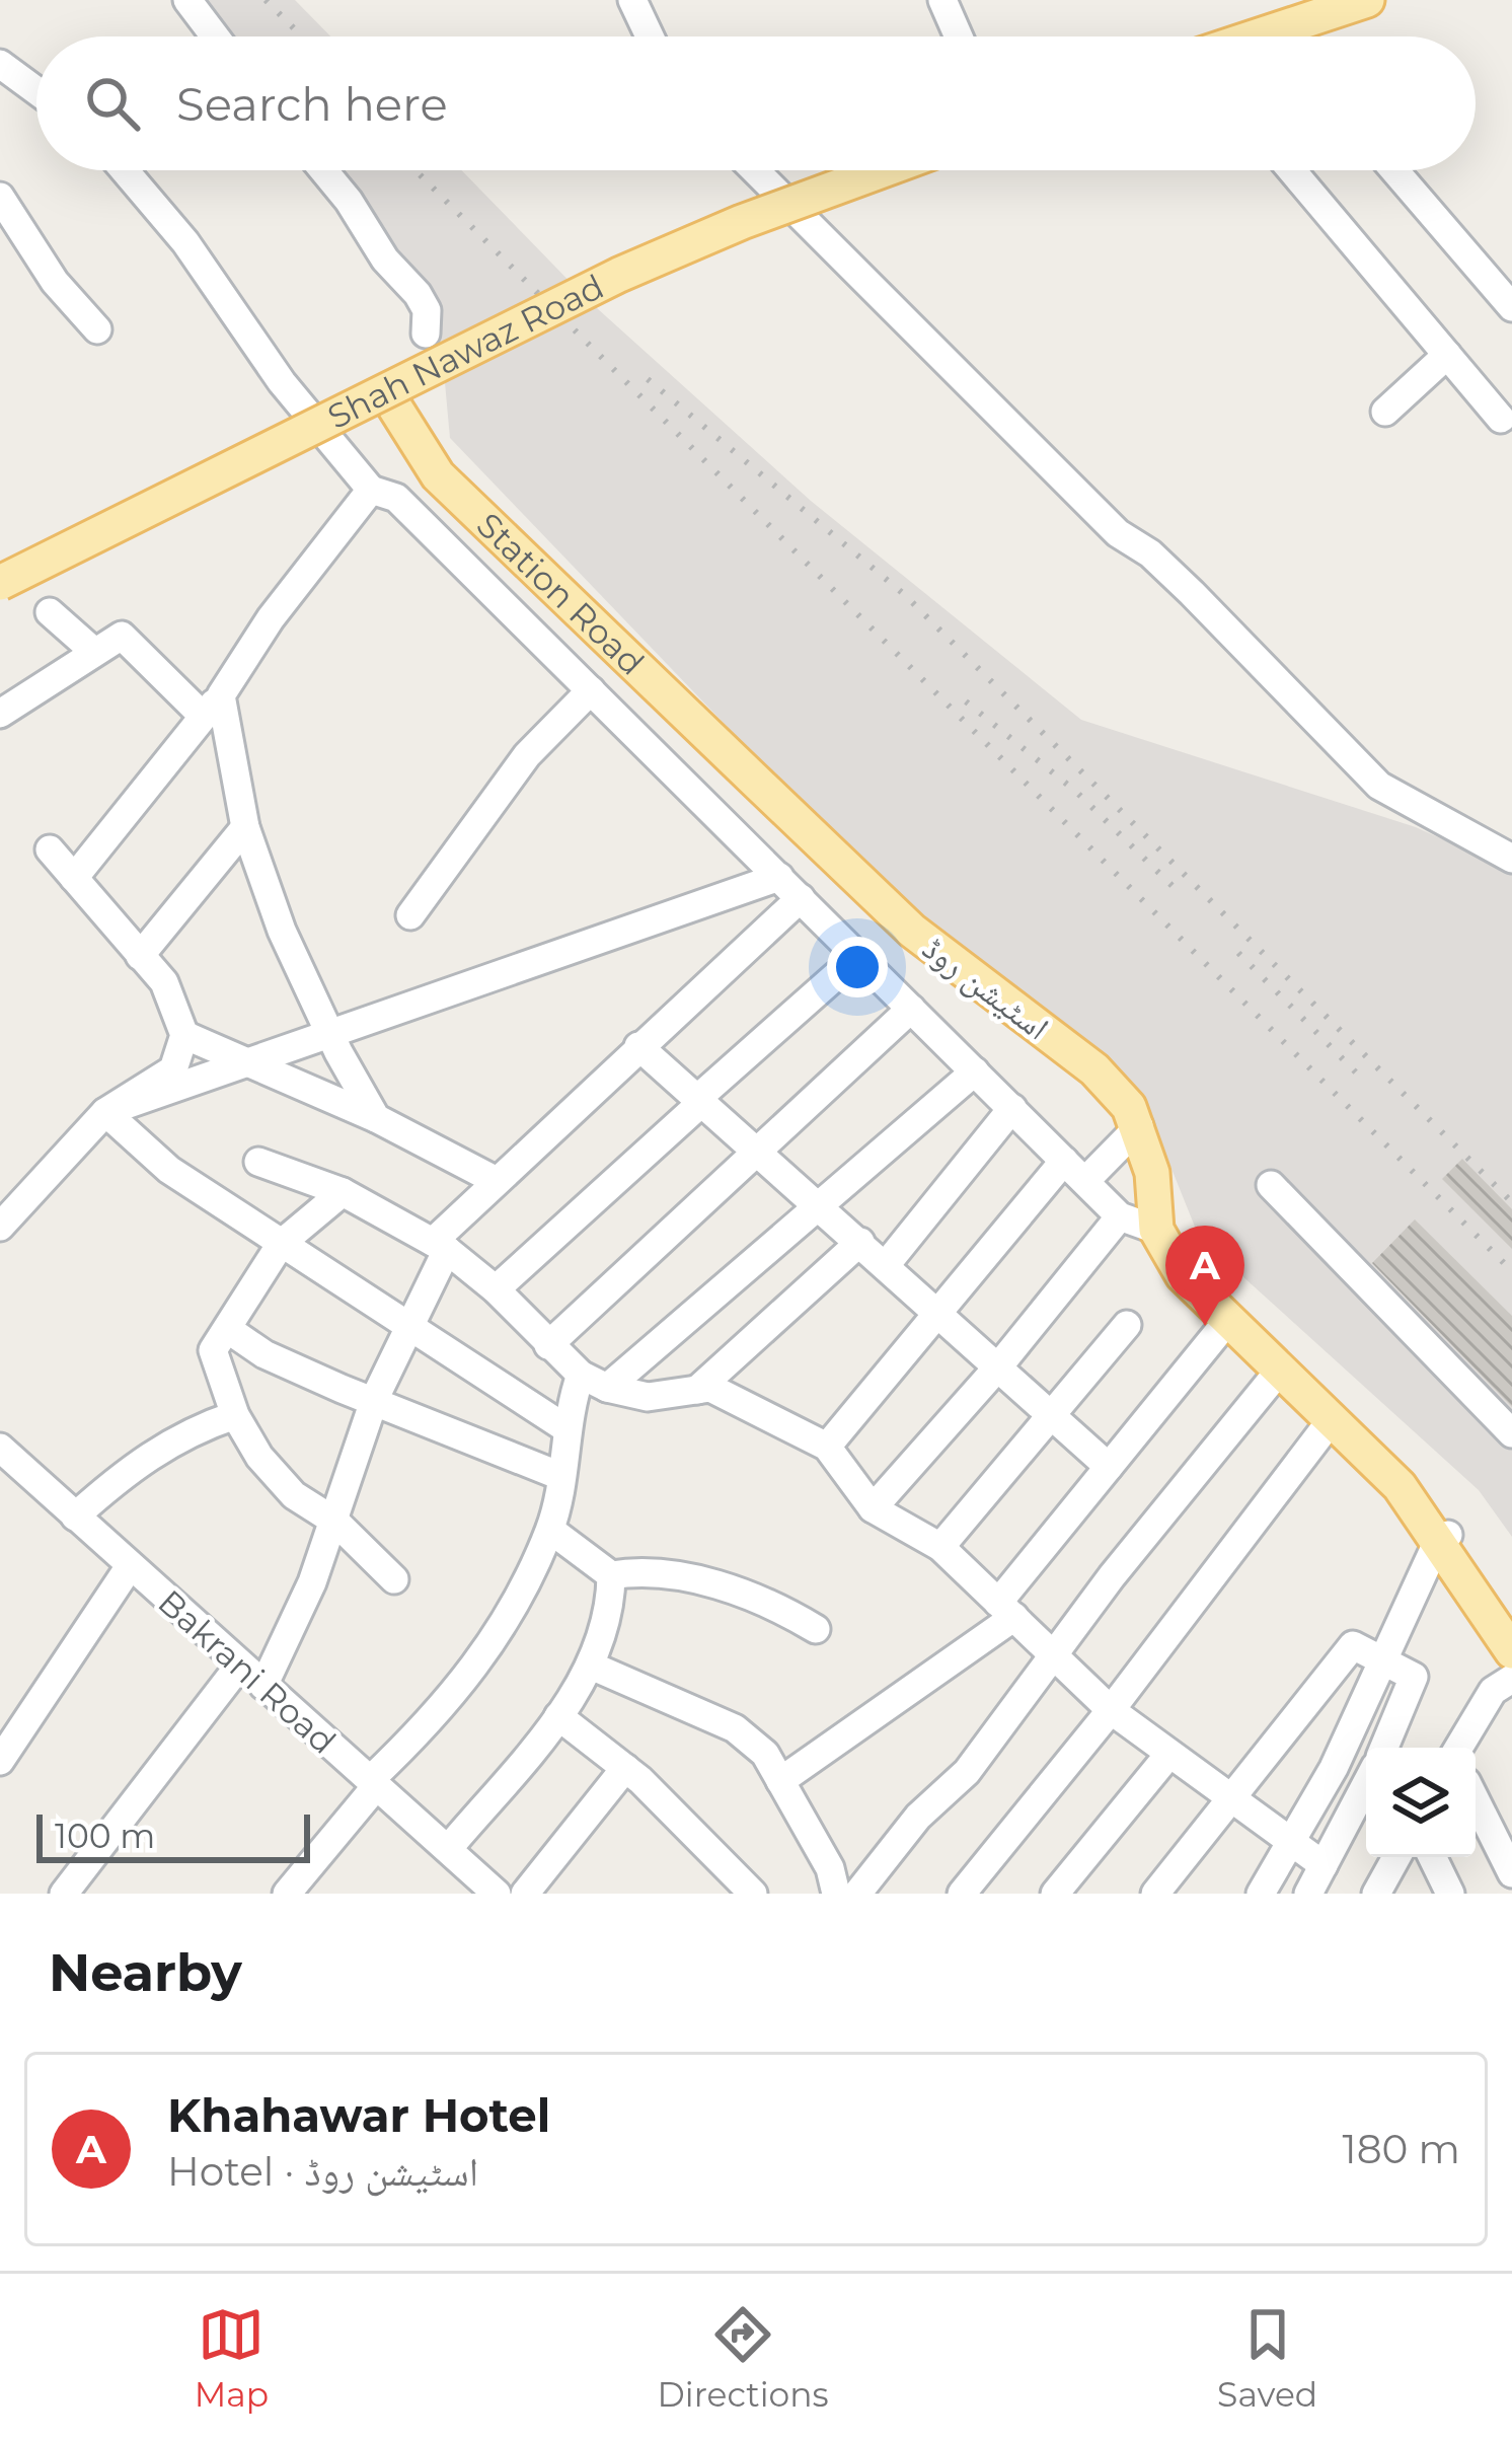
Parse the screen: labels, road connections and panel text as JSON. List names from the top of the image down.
{
  "streets": {
    "main road": ["Shah Nawaz Road", "Station Road", "اسٹیشن روڈ"],
    "street": ["Bakrani Road"]
  },
  "crossings": [
    ["Shah Nawaz Road", "Station Road"],
    ["Station Road", "اسٹیشن روڈ"]
  ],
  "scale_bar": "100 m",
  "page": {
    "search": "Search here",
    "pins": "A",
    "scale": "100 m",
    "heading": "Nearby",
    "list": [
      {
        "mark": "A",
        "name": "Khahawar Hotel",
        "note": "Hotel · اسٹیشن روڈ",
        "value": "180 m"
      }
    ],
    "nav": ["Map", "Directions", "Saved"]
  }
}
